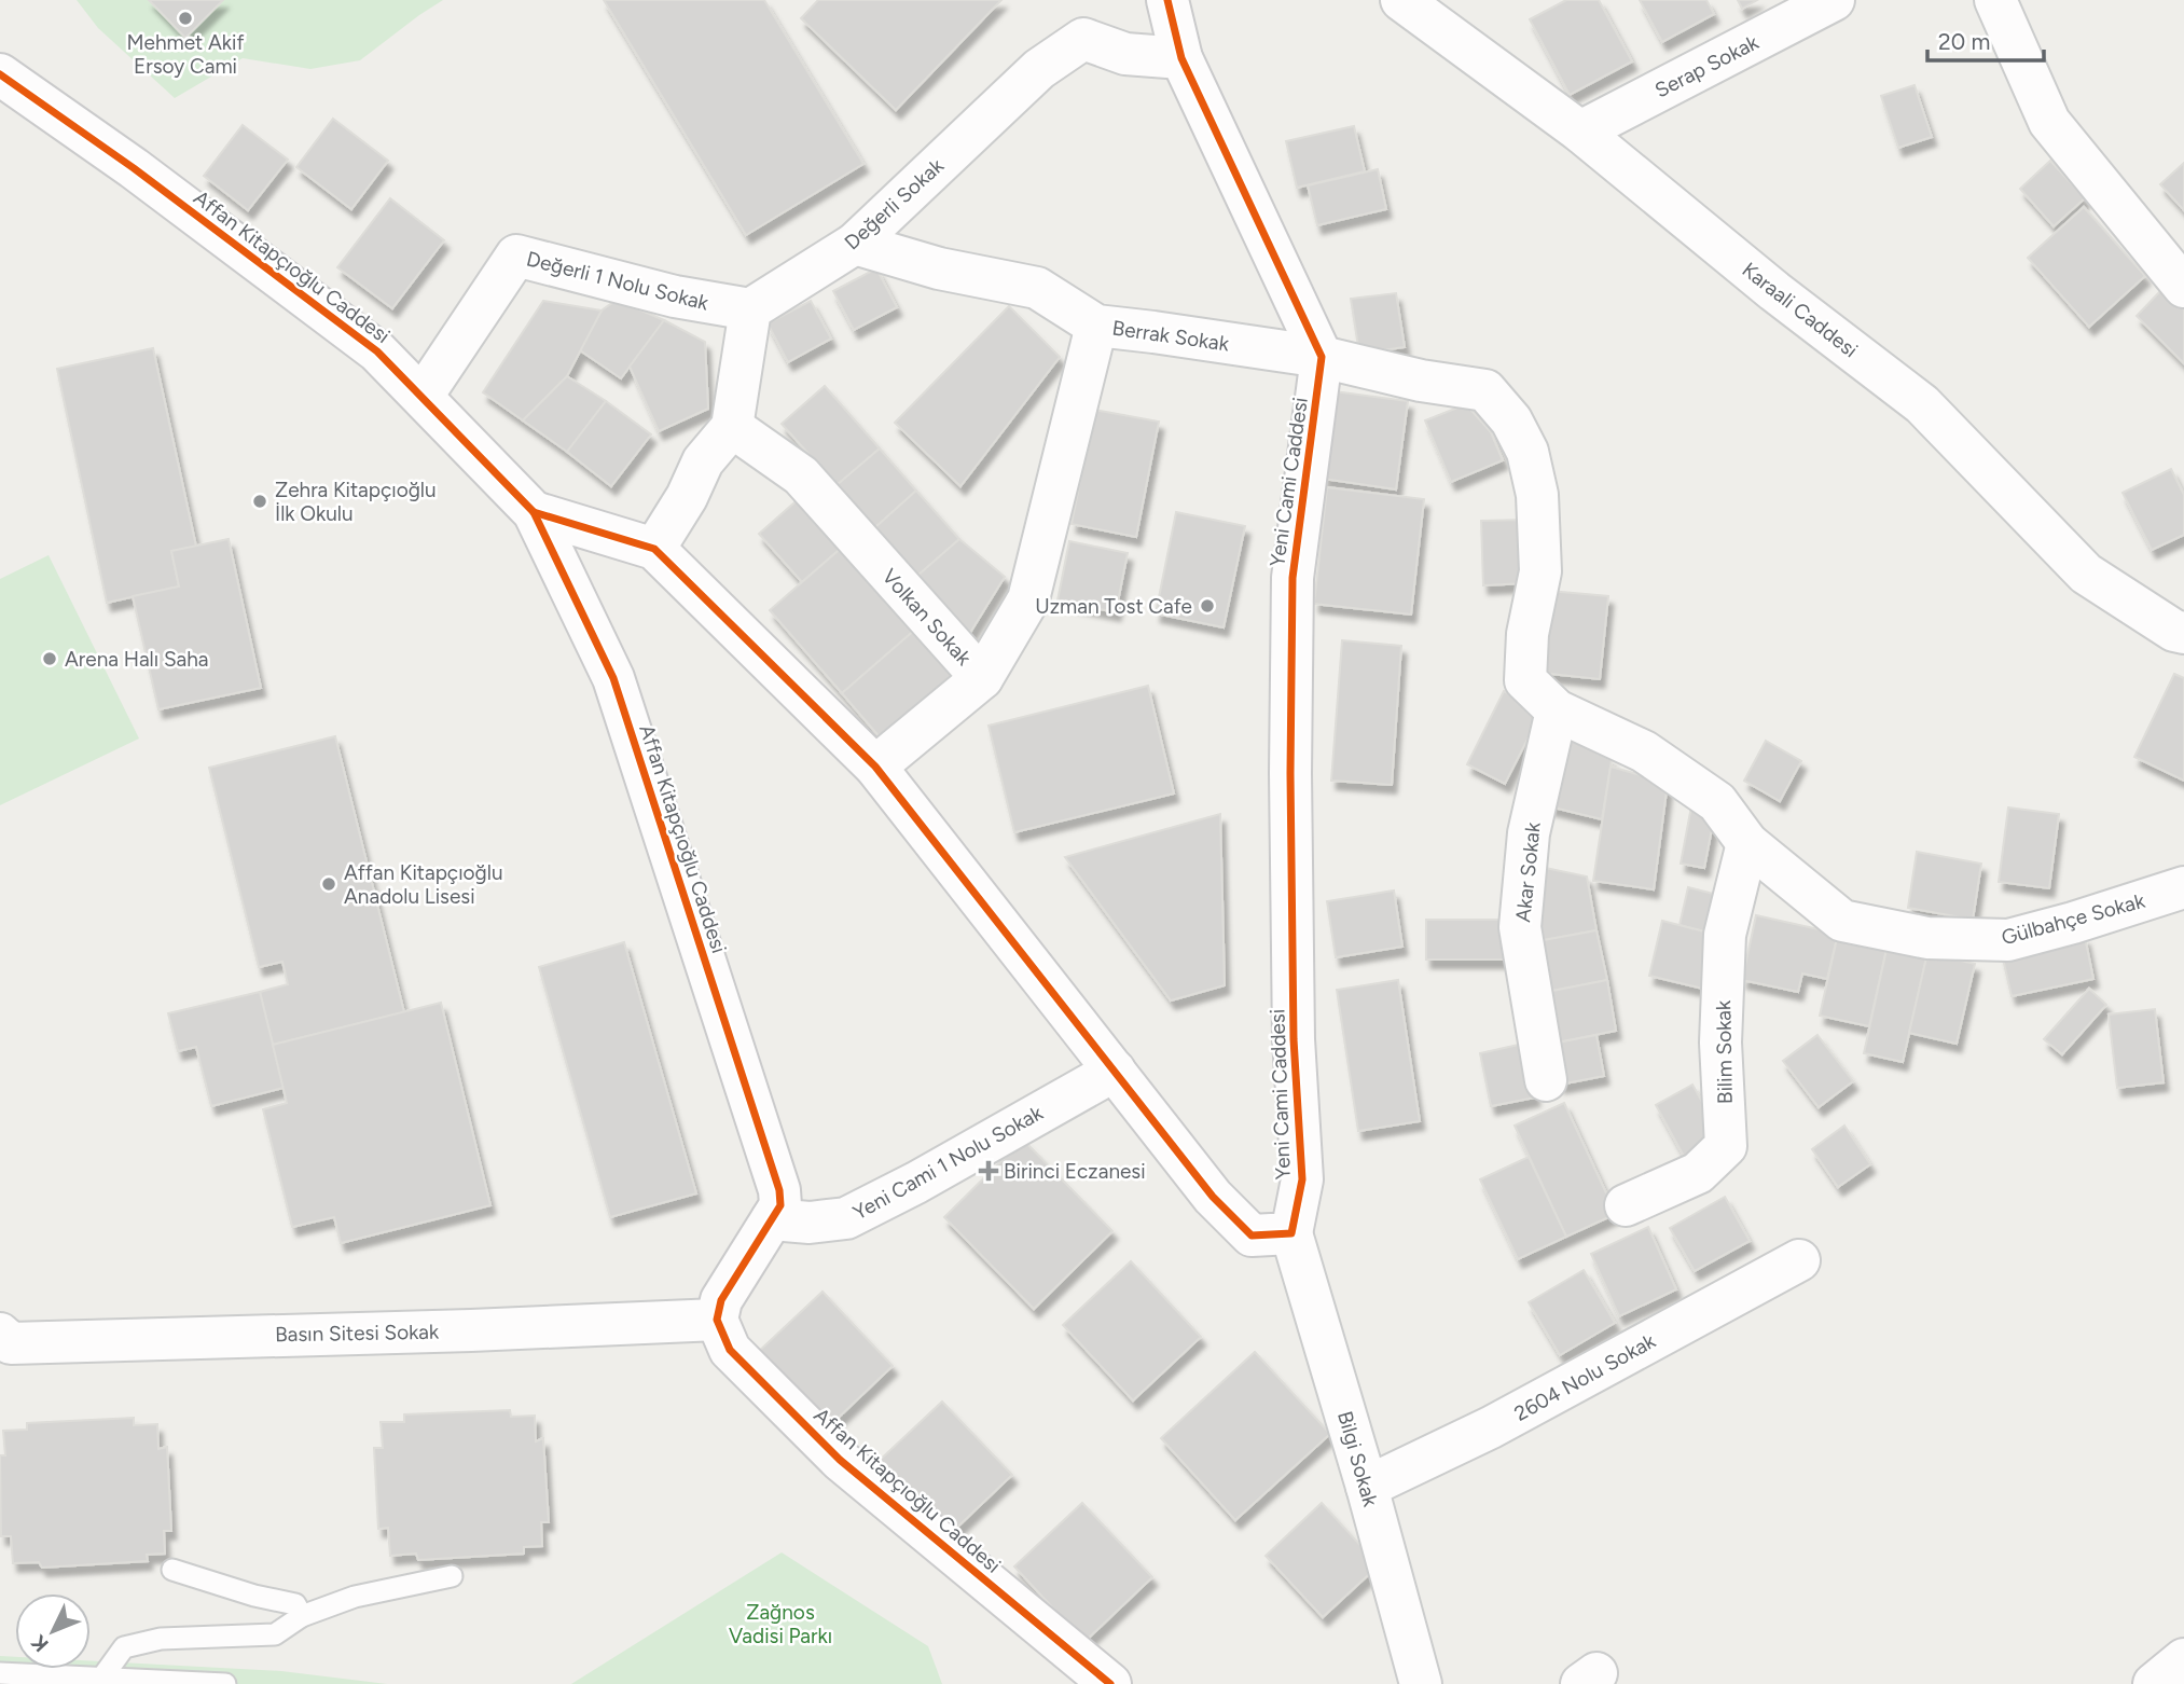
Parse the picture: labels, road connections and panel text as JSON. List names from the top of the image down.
{
  "streets": {
    "street": [
      "Serap Sokak",
      "Değerli Sokak",
      "Affan Kitapçıoğlu Caddesi",
      "Değerli 1 Nolu Sokak",
      "Karaali Caddesi",
      "Berrak Sokak",
      "Yeni Cami Caddesi",
      "Volkan Sokak",
      "Akar Sokak",
      "Gülbahçe Sokak",
      "Bilim Sokak",
      "Yeni Cami 1 Nolu Sokak",
      "Basın Sitesi Sokak",
      "2604 Nolu Sokak",
      "Bilgi Sokak"
    ]
  },
  "crossings": [
    ["Serap Sokak", "Karaali Caddesi"],
    ["Değerli Sokak", "Değerli 1 Nolu Sokak"],
    ["Değerli Sokak", "Berrak Sokak"],
    ["Affan Kitapçıoğlu Caddesi", "Değerli 1 Nolu Sokak"],
    ["Affan Kitapçıoğlu Caddesi", "Yeni Cami 1 Nolu Sokak"],
    ["Affan Kitapçıoğlu Caddesi", "Basın Sitesi Sokak"],
    ["Berrak Sokak", "Yeni Cami Caddesi"],
    ["Berrak Sokak", "Volkan Sokak"],
    ["Berrak Sokak", "Gülbahçe Sokak"],
    ["Yeni Cami Caddesi", "Gülbahçe Sokak"],
    ["Yeni Cami Caddesi", "Bilgi Sokak"],
    ["Akar Sokak", "Gülbahçe Sokak"],
    ["Gülbahçe Sokak", "Bilim Sokak"],
    ["2604 Nolu Sokak", "Bilgi Sokak"]
  ],
  "parks": ["Zağnos Vadisi Parkı"],
  "places": {
    "other": [
      "Mehmet Akif Ersoy Cami",
      "Zehra Kitapçıoğlu İlk Okulu",
      "Uzman Tost Cafe",
      "Arena Halı Saha",
      "Affan Kitapçıoğlu Anadolu Lisesi"
    ],
    "health": ["Birinci Eczanesi"]
  },
  "scale_bar": "20 m",
  "north": "bottom left"
}
